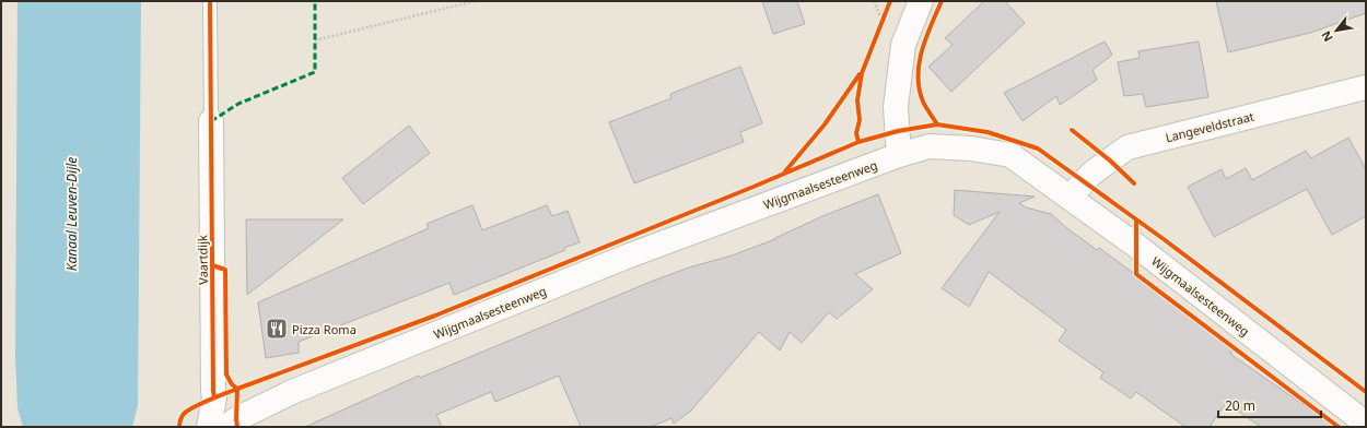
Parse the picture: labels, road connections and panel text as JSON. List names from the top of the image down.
{
  "streets": {
    "street": ["Langeveldstraat", "Wijgmaalsesteenweg", "Vaartdijk"]
  },
  "crossings": [
    ["Langeveldstraat", "Wijgmaalsesteenweg"]
  ],
  "water": ["Kanaal Leuven-Dijle"],
  "places": {
    "restaurant": ["Pizza Roma"]
  },
  "scale_bar": "20 m",
  "north": "bottom left"
}
